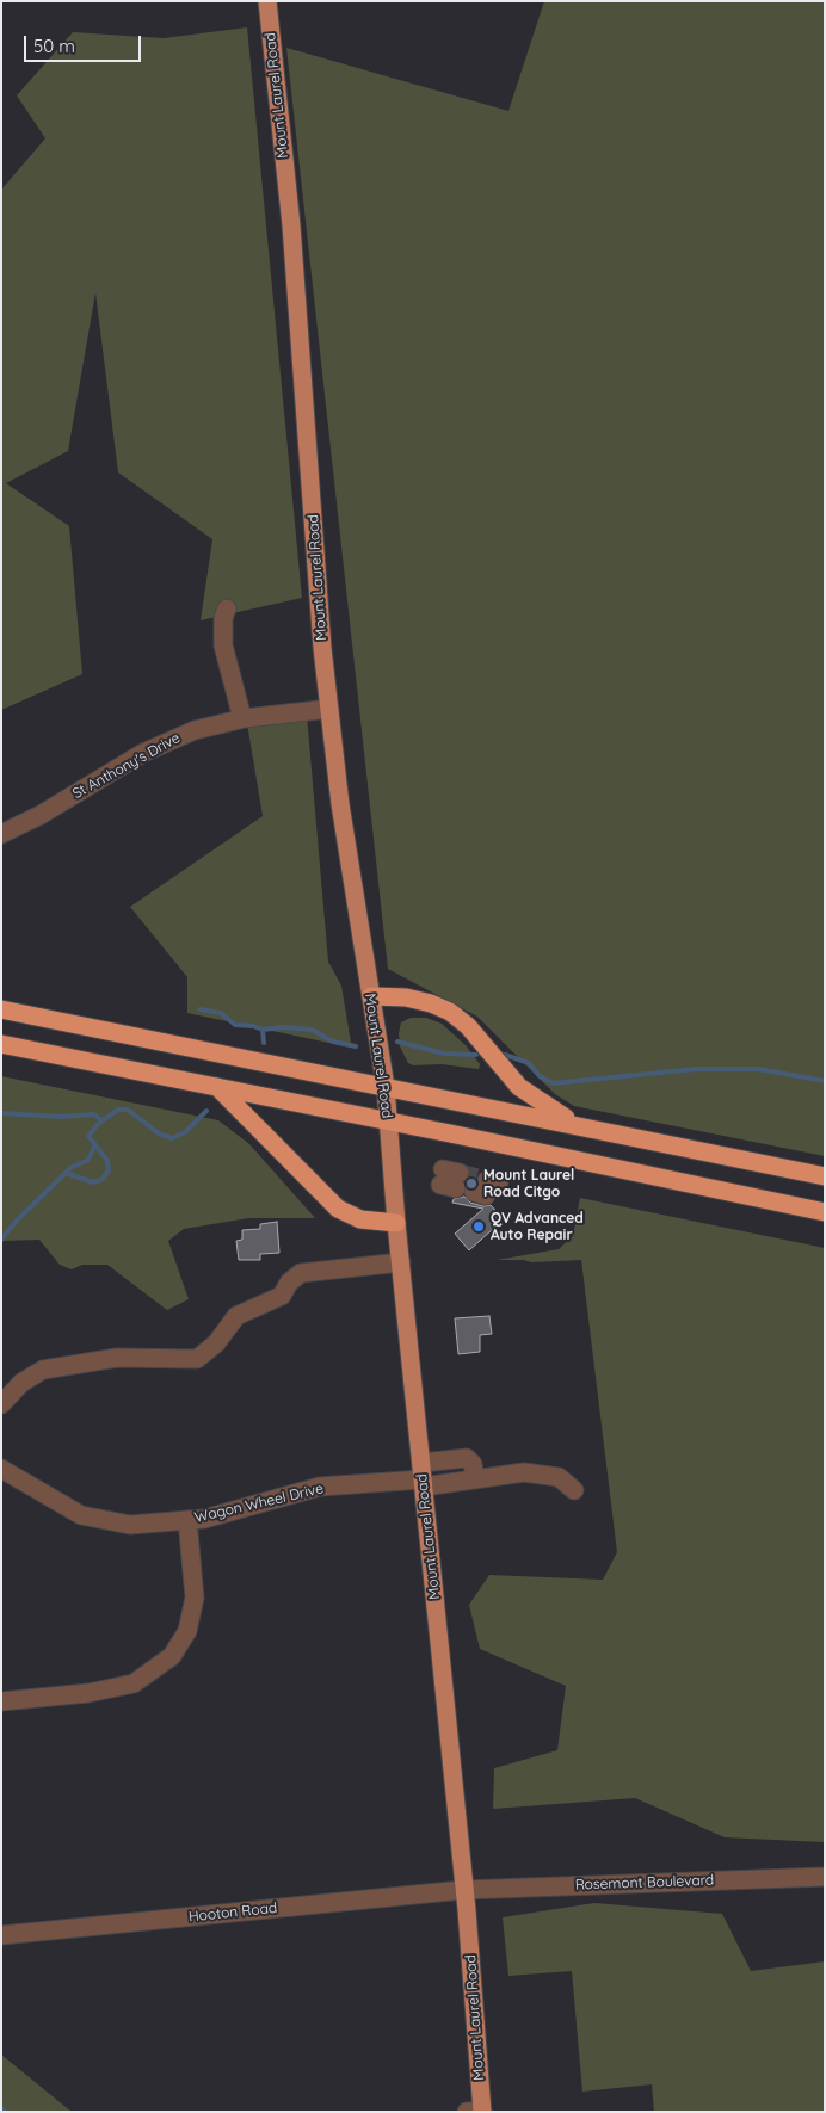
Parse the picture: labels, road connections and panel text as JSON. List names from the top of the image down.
{
  "streets": {
    "main road": ["Mount Laurel Road"],
    "street": [
      "St Anthony's Drive",
      "Wagon Wheel Drive",
      "Rosemont Boulevard",
      "Hooton Road"
    ]
  },
  "crossings": [
    ["Mount Laurel Road", "St Anthony's Drive"],
    ["Mount Laurel Road", "Wagon Wheel Drive"],
    ["Mount Laurel Road", "Rosemont Boulevard"],
    ["Mount Laurel Road", "Hooton Road"],
    ["Rosemont Boulevard", "Hooton Road"]
  ],
  "places": ["Mount Laurel Road Citgo", "QV Advanced Auto Repair"],
  "scale_bar": "50 m"
}
